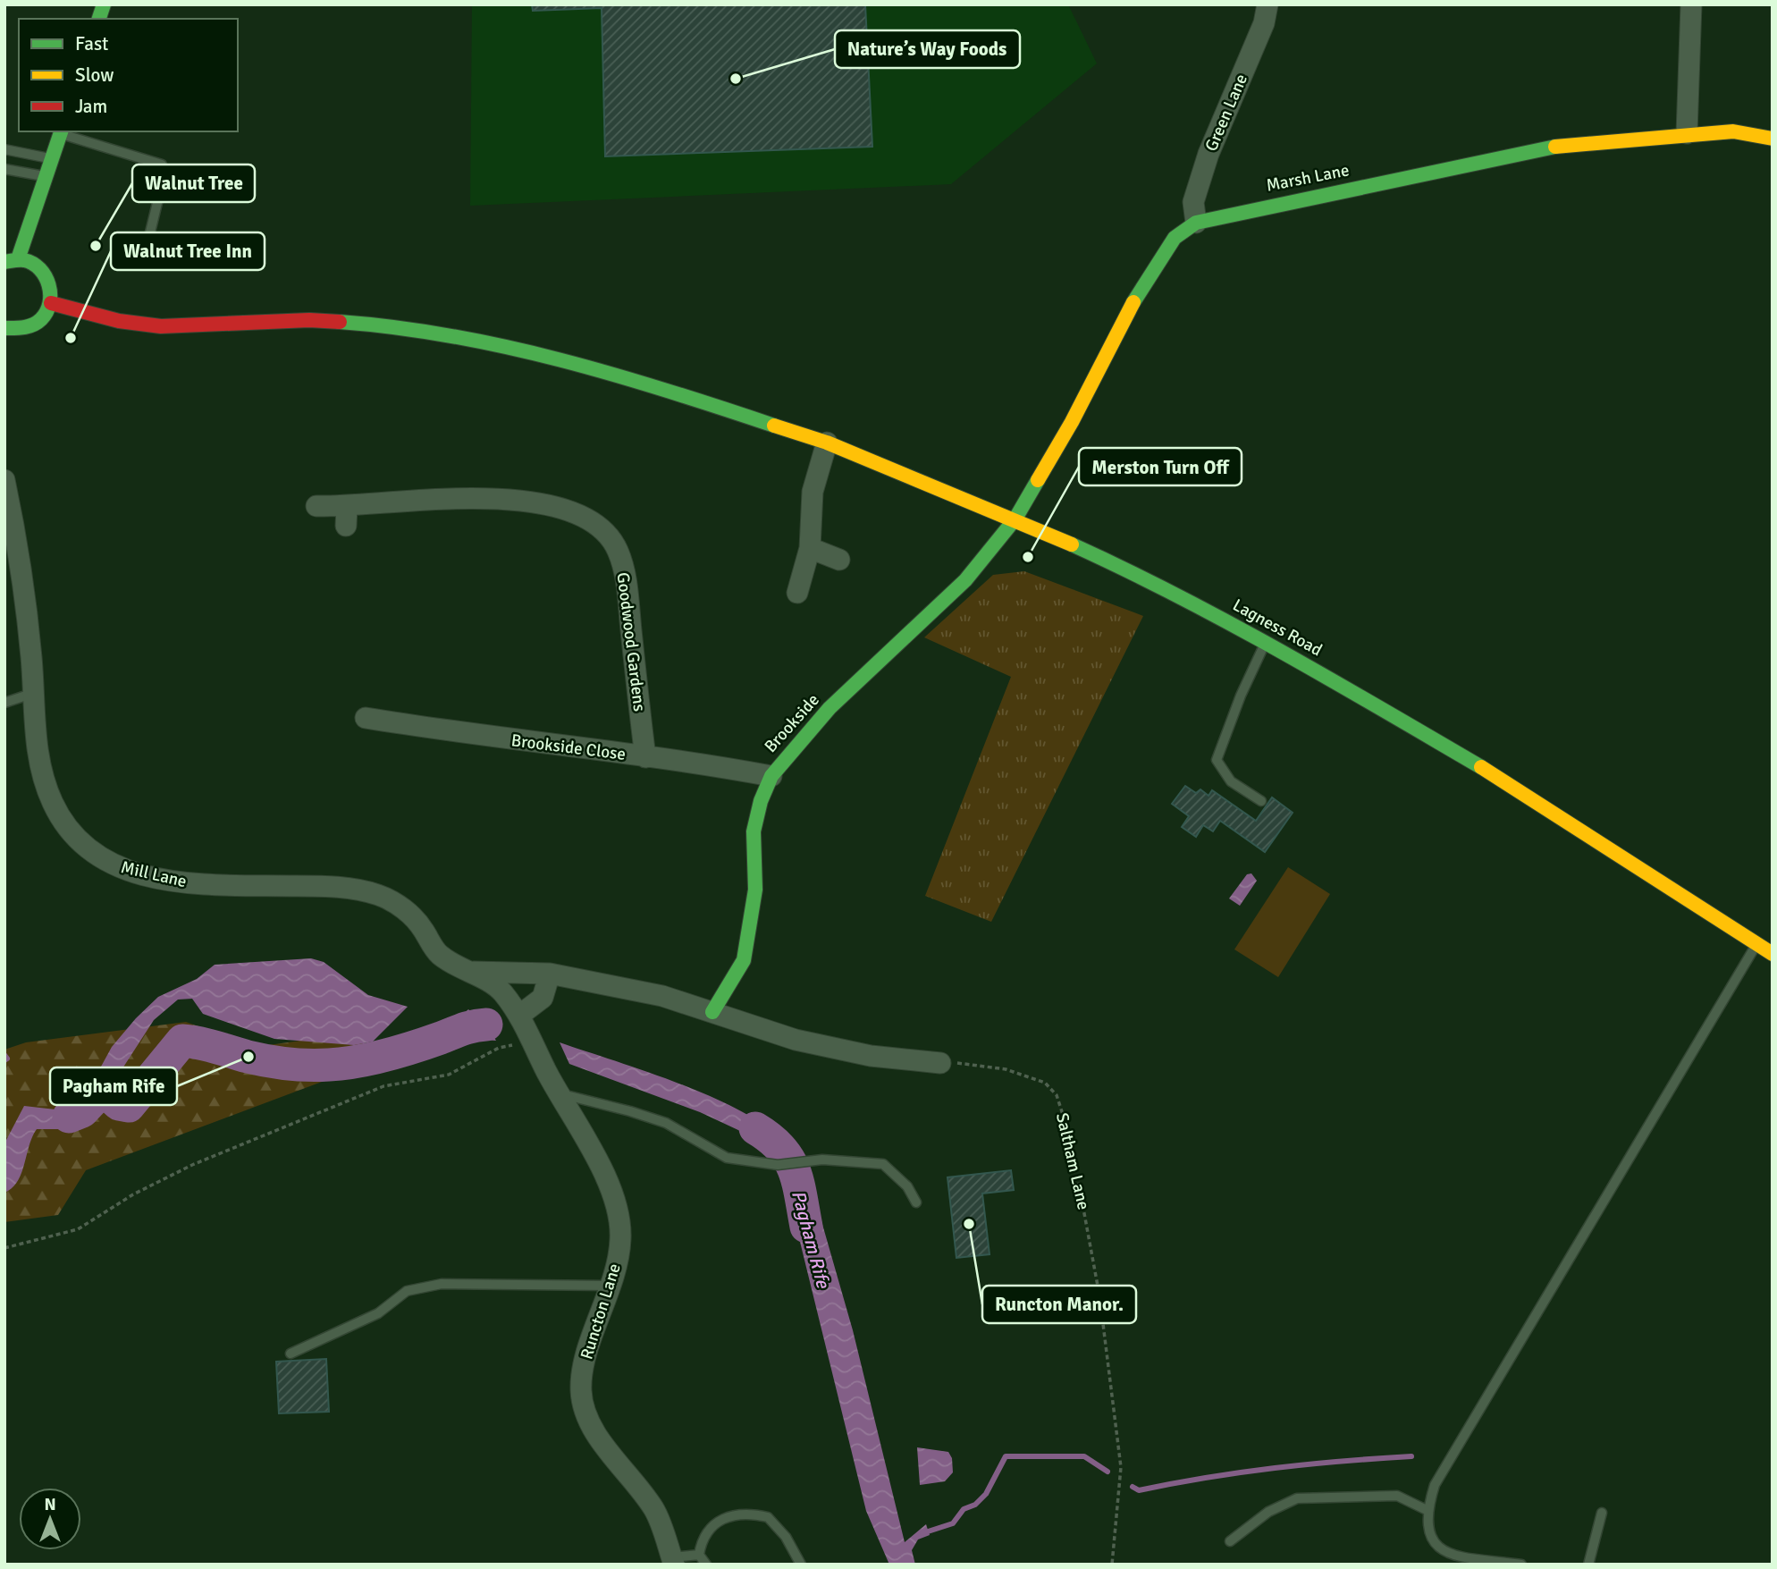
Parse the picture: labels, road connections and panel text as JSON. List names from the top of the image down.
{
  "streets": {
    "main road": ["Marsh Lane", "Lagness Road", "Brookside"],
    "street": [
      "Green Lane",
      "Goodwood Gardens",
      "Brookside Close",
      "Mill Lane",
      "Runcton Lane"
    ],
    "path": ["Saltham Lane"]
  },
  "crossings": [
    ["Green Lane", "Marsh Lane"],
    ["Marsh Lane", "Lagness Road"],
    ["Marsh Lane", "Brookside"],
    ["Lagness Road", "Brookside"],
    ["Goodwood Gardens", "Brookside Close"],
    ["Brookside", "Brookside Close"],
    ["Mill Lane", "Runcton Lane"]
  ],
  "water": ["Pagham Rife"],
  "places": [
    "Nature’s Way Foods",
    "Walnut Tree",
    "Walnut Tree Inn",
    "Merston Turn Off",
    "Pagham Rife",
    "Runcton Manor."
  ],
  "legend": ["Fast", "Slow", "Jam"],
  "north": "top"
}
